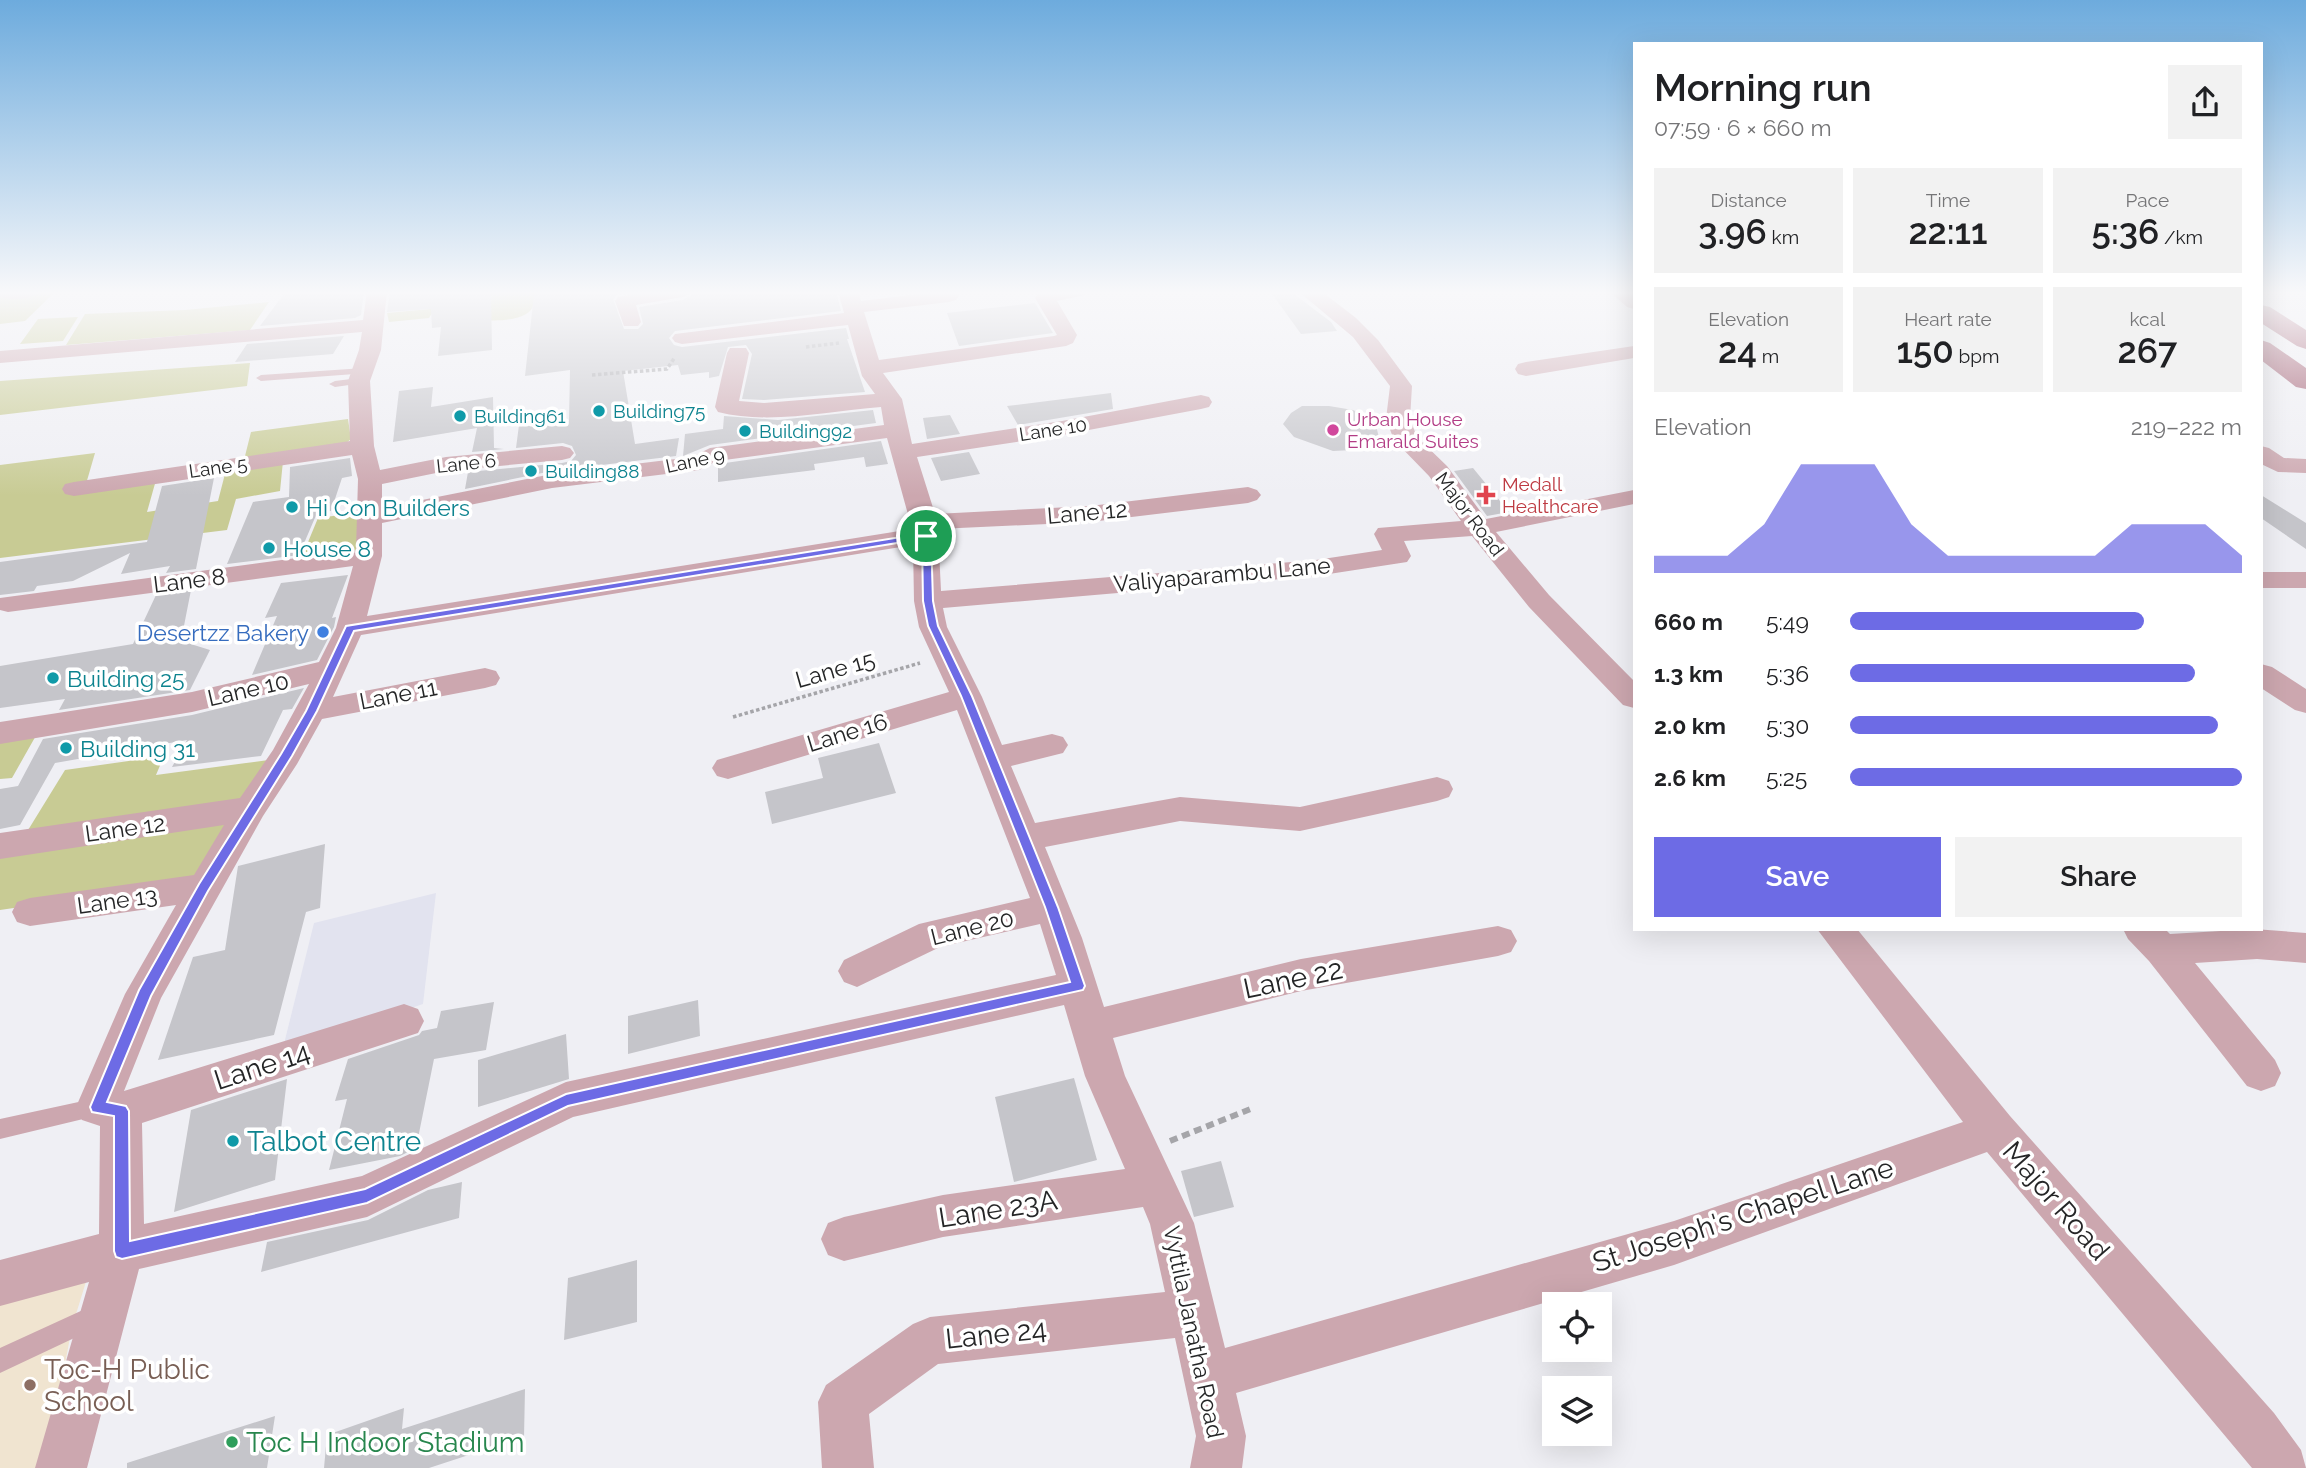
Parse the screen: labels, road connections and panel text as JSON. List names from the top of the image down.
{
  "streets": {
    "street": [
      "Lane 10",
      "Lane 9",
      "Lane 6",
      "Lane 5",
      "Lane 12",
      "Major Road",
      "Valiyaparambu Lane",
      "Lane 8",
      "Lane 11",
      "Lane 16",
      "Lane 13",
      "Lane 20",
      "Lane 22",
      "Lane 14",
      "Lane 23A",
      "St Joseph's Chapel Lane",
      "Vyttila Janatha Road",
      "Lane 24"
    ],
    "path": ["Lane 15"]
  },
  "crossings": [
    ["Lane 10", "Lane 9"],
    ["Lane 10", "Vyttila Janatha Road"],
    ["Lane 9", "Vyttila Janatha Road"],
    ["Lane 6", "Lane 5"],
    ["Lane 12", "Vyttila Janatha Road"],
    ["Major Road", "Valiyaparambu Lane"],
    ["Major Road", "St Joseph's Chapel Lane"],
    ["Valiyaparambu Lane", "Vyttila Janatha Road"],
    ["Lane 15", "Vyttila Janatha Road"],
    ["Lane 16", "Vyttila Janatha Road"],
    ["Lane 20", "Vyttila Janatha Road"],
    ["Lane 22", "Vyttila Janatha Road"],
    ["Lane 23A", "Vyttila Janatha Road"],
    ["St Joseph's Chapel Lane", "Vyttila Janatha Road"],
    ["Vyttila Janatha Road", "Lane 24"]
  ],
  "places": {
    "other": [
      "Building75",
      "Building61",
      "Urban House Emarald Suites",
      "Building92",
      "Building88",
      "Hi Con Builders",
      "House 8",
      "Desertzz Bakery",
      "Building 25",
      "Building 31",
      "Talbot Centre",
      "Toc-H Public School",
      "Toc H Indoor Stadium"
    ],
    "health": ["Medall Healthcare"]
  },
  "page": {
    "heading": ["Morning run", "07:59 · 6 × 660 m"],
    "stats": [
      ["Distance", "3.96 km"],
      ["Time", "22:11"],
      ["Pace", "5:36 /km"],
      ["Elevation", "24 m"],
      ["Heart rate", "150 bpm"],
      ["kcal", "267"]
    ],
    "chart": ["Elevation", "219–222 m"],
    "list": [
      {
        "name": "660 m",
        "note": "5:49"
      },
      {
        "name": "1.3 km",
        "note": "5:36"
      },
      {
        "name": "2.0 km",
        "note": "5:30"
      },
      {
        "name": "2.6 km",
        "note": "5:25"
      }
    ],
    "buttons": ["Save", "Share"]
  }
}
